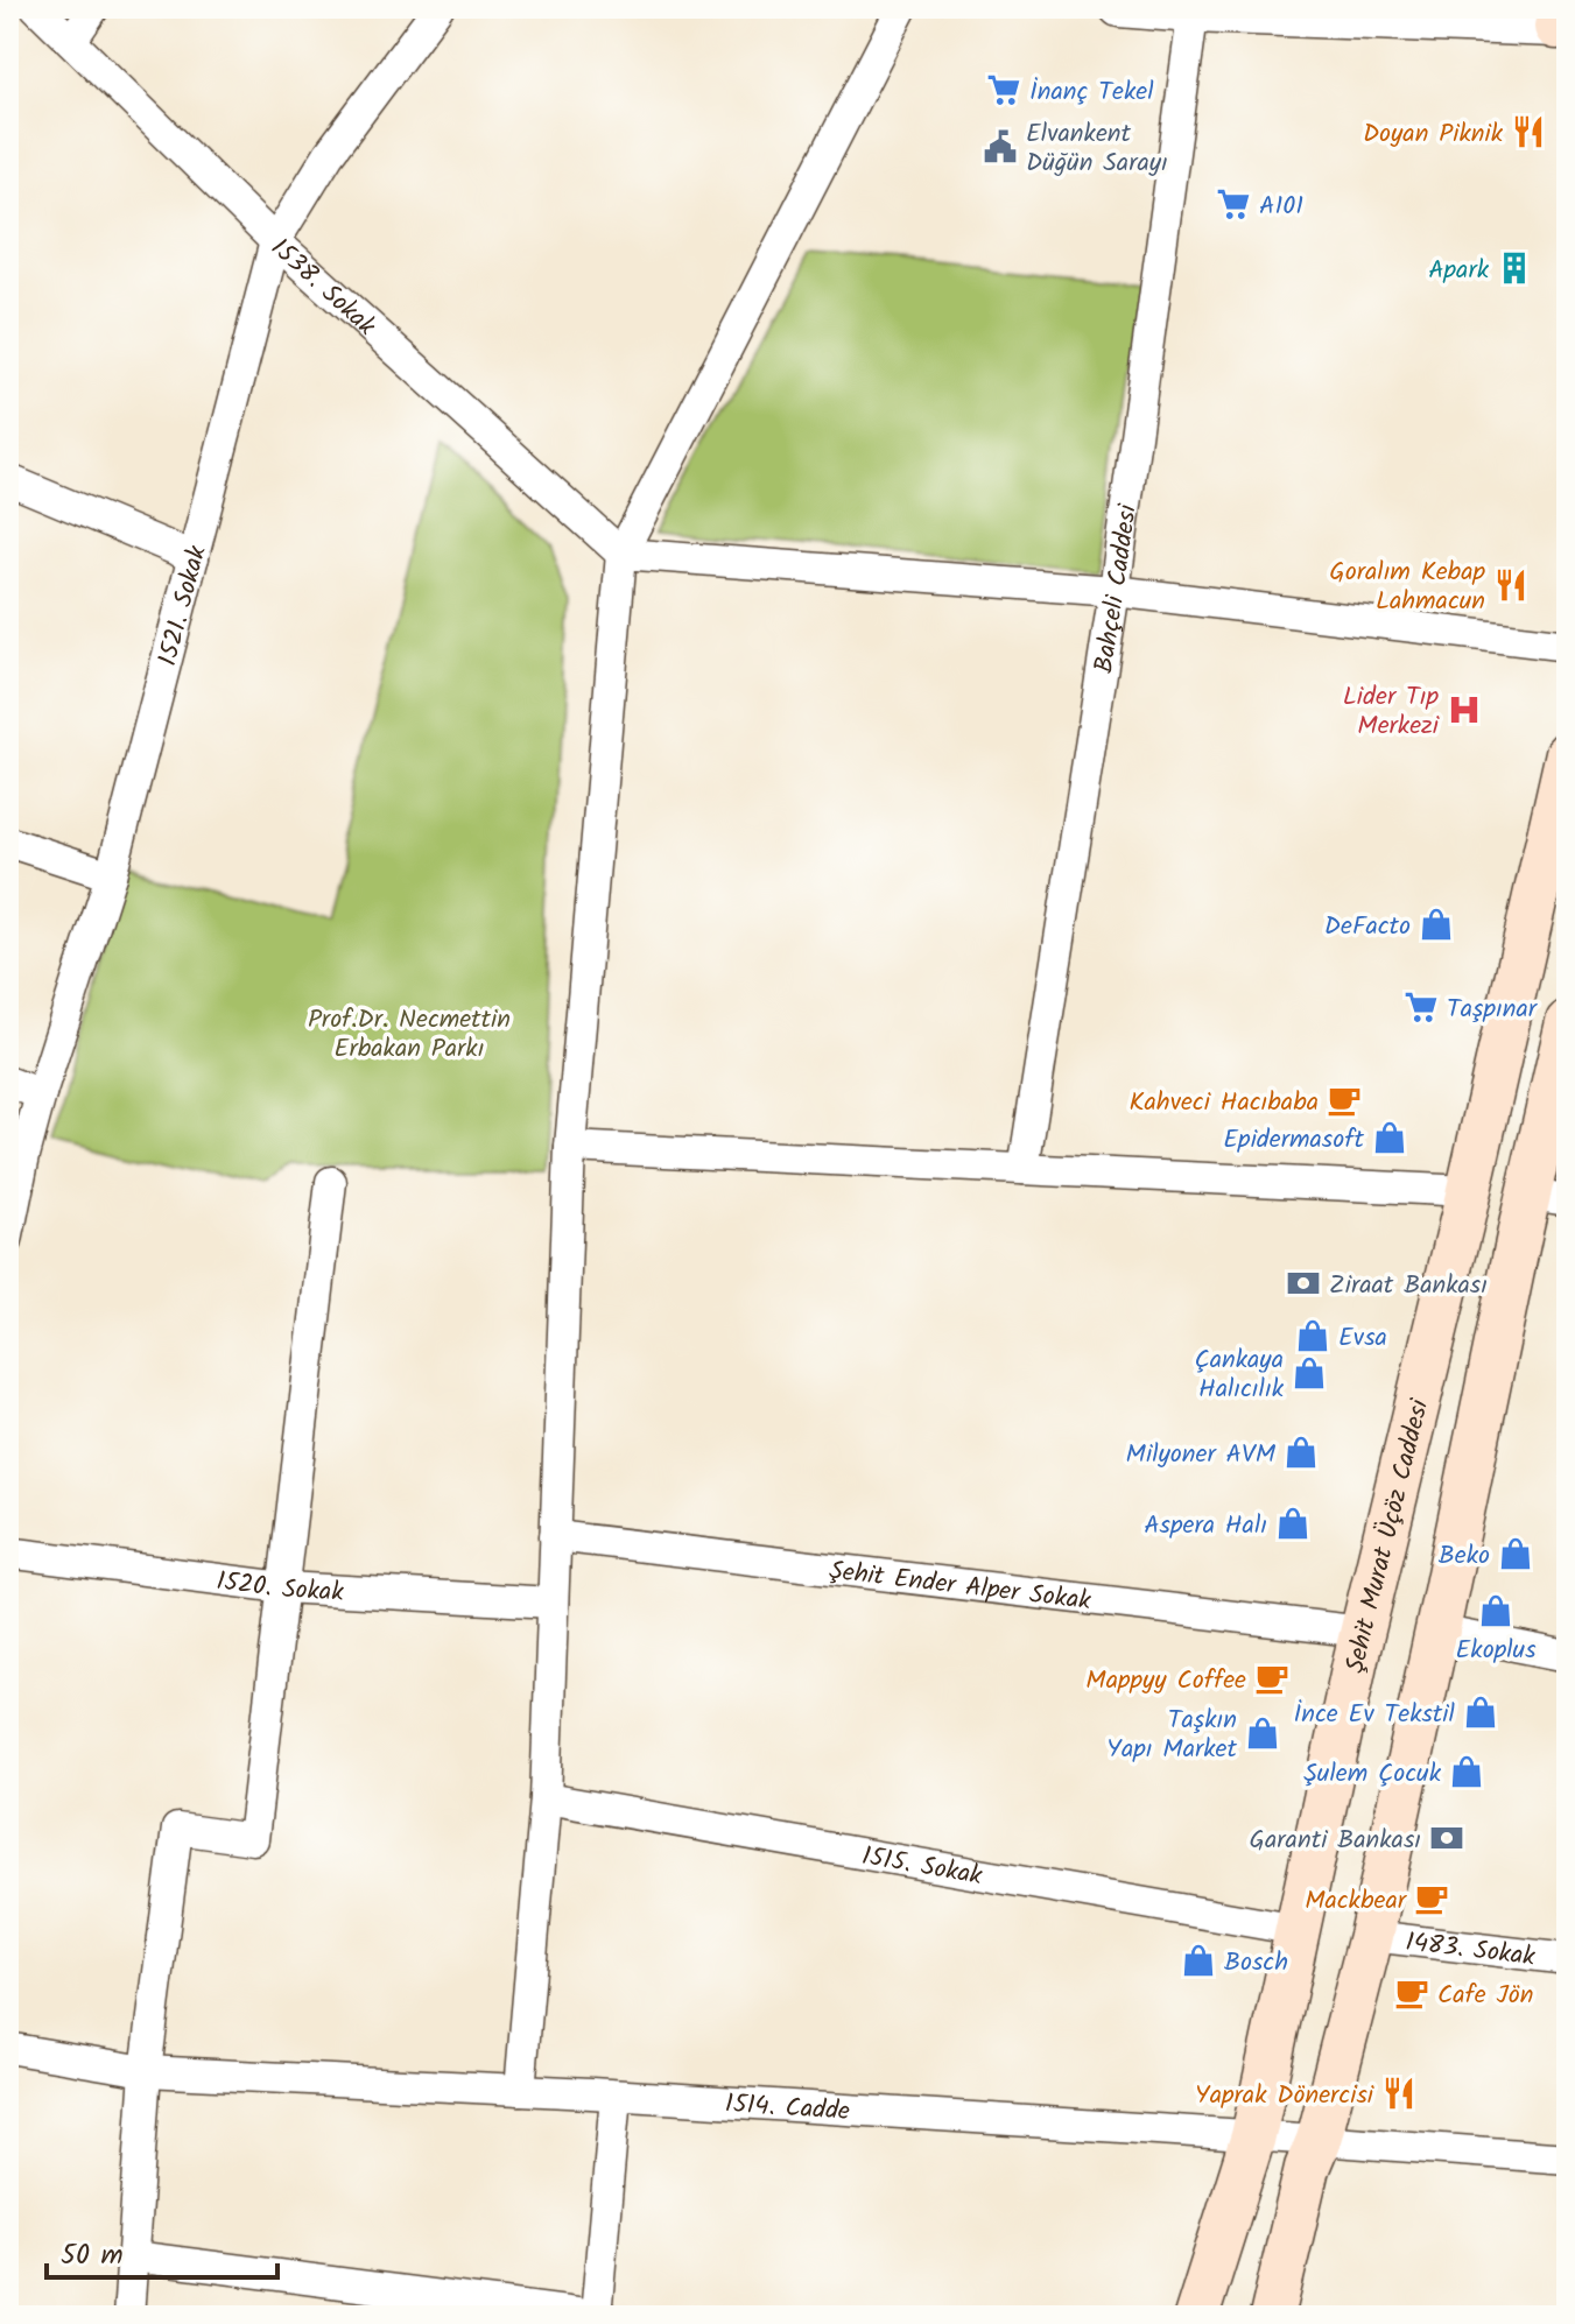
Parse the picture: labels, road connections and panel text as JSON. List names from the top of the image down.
{
  "streets": {
    "main road": ["Şehit Murat Üçöz Caddesi"],
    "street": [
      "1538. Sokak",
      "Bahçeli Caddesi",
      "1521. Sokak",
      "1520. Sokak",
      "Şehit Ender Alper Sokak",
      "1515. Sokak",
      "1483. Sokak",
      "1514. Cadde"
    ]
  },
  "crossings": [
    ["1538. Sokak", "1521. Sokak"],
    ["Şehit Murat Üçöz Caddesi", "Şehit Ender Alper Sokak"],
    ["Şehit Murat Üçöz Caddesi", "1515. Sokak"],
    ["Şehit Murat Üçöz Caddesi", "1514. Cadde"]
  ],
  "parks": ["Prof.Dr. Necmettin Erbakan Parkı"],
  "places": {
    "supermarket": ["İnanç Tekel", "A101", "Taşpınar"],
    "restaurant": ["Doyan Piknik", "Goralım Kebap Lahmacun", "Yaprak Dönercisi"],
    "public building": ["Elvankent Düğün Sarayı"],
    "building": ["Apark"],
    "hospital": ["Lider Tıp Merkezi"],
    "shop": [
      "DeFacto",
      "Epidermasoft",
      "Evsa",
      "Çankaya Halıcılık",
      "Milyoner AVM",
      "Aspera Halı",
      "Beko",
      "Ekoplus",
      "İnce Ev Tekstil",
      "Taşkın Yapı Market",
      "Şulem Çocuk",
      "Bosch"
    ],
    "cafe": [
      "Kahveci Hacıbaba",
      "Mappyy Coffee",
      "Mackbear",
      "Cafe Jön"
    ],
    "bank": ["Ziraat Bankası", "Garanti Bankası"]
  },
  "scale_bar": "50 m"
}
